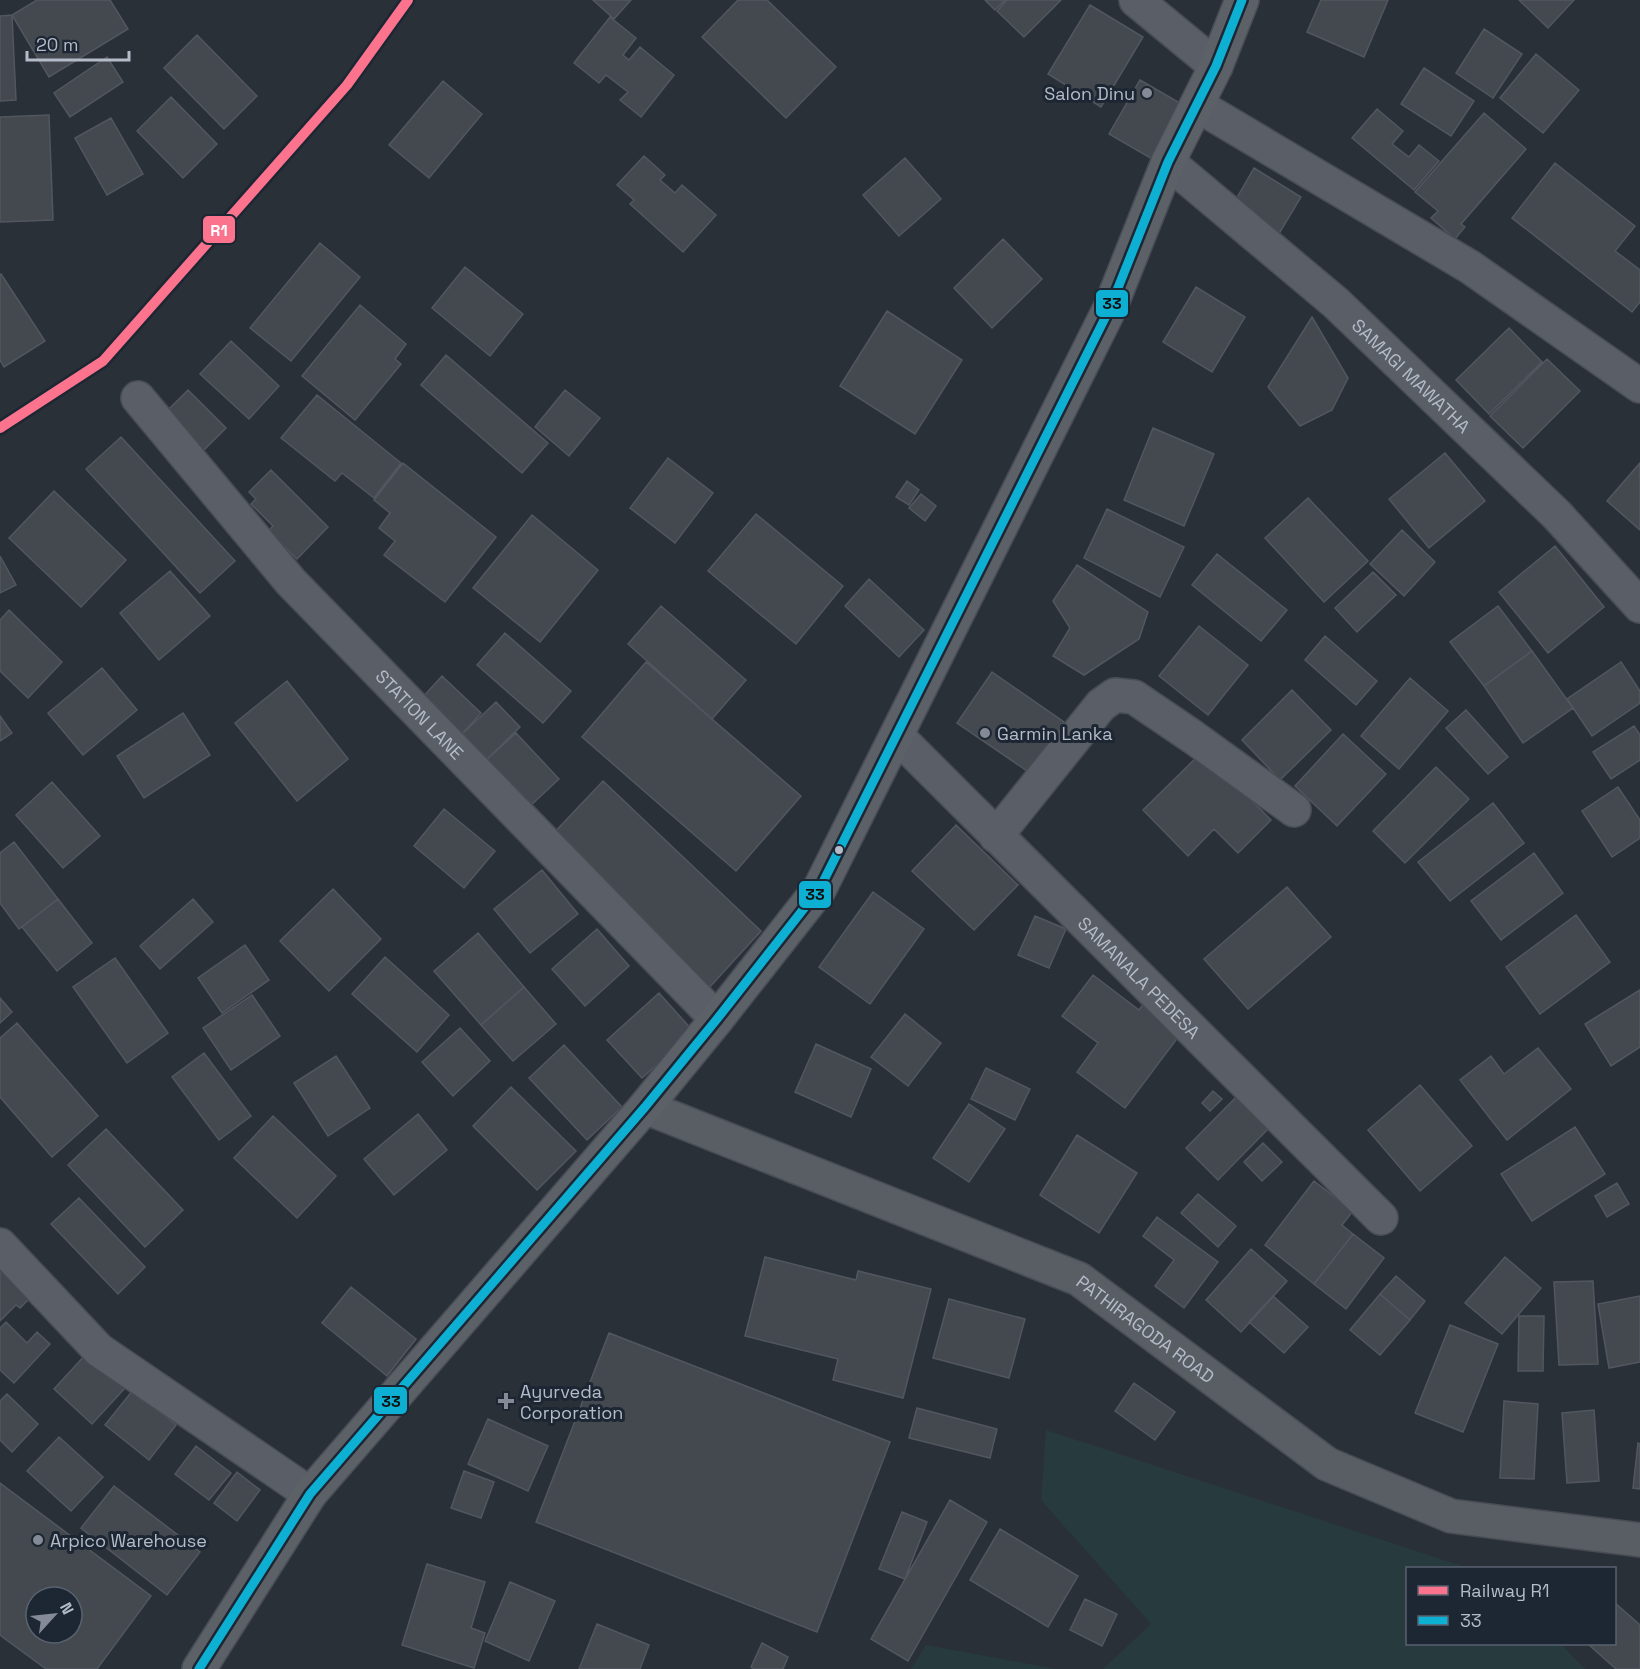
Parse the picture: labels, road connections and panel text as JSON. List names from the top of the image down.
{
  "streets": {
    "street": [
      "SAMAGI MAWATHA",
      "STATION LANE",
      "SAMANALA PEDESA",
      "PATHIRAGODA ROAD"
    ]
  },
  "places": {
    "other": ["Salon Dinu", "Garmin Lanka", "Arpico Warehouse"],
    "health": ["Ayurveda Corporation"]
  },
  "lines": ["rail line R1", "transit line 33"],
  "legend": ["Railway R1", "33"],
  "scale_bar": "20 m",
  "north": "top right"
}
